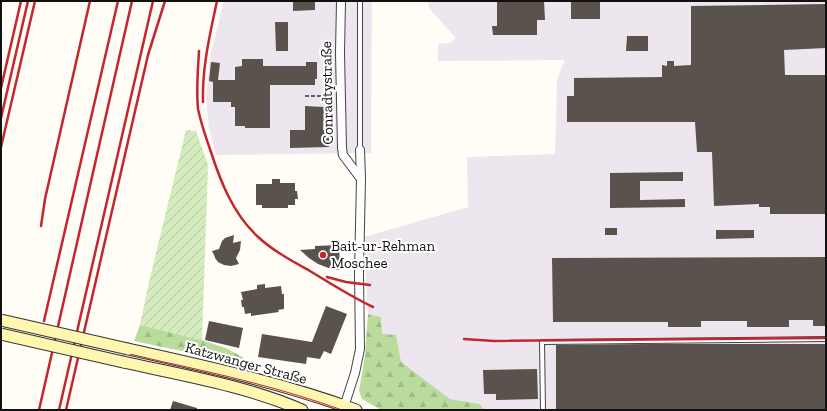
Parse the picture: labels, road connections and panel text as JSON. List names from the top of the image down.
{
  "streets": {
    "main road": ["Katzwanger Straße"],
    "street": ["Conradtystraße"]
  },
  "places": ["Bait-ur-Rehman Moschee"]
}
